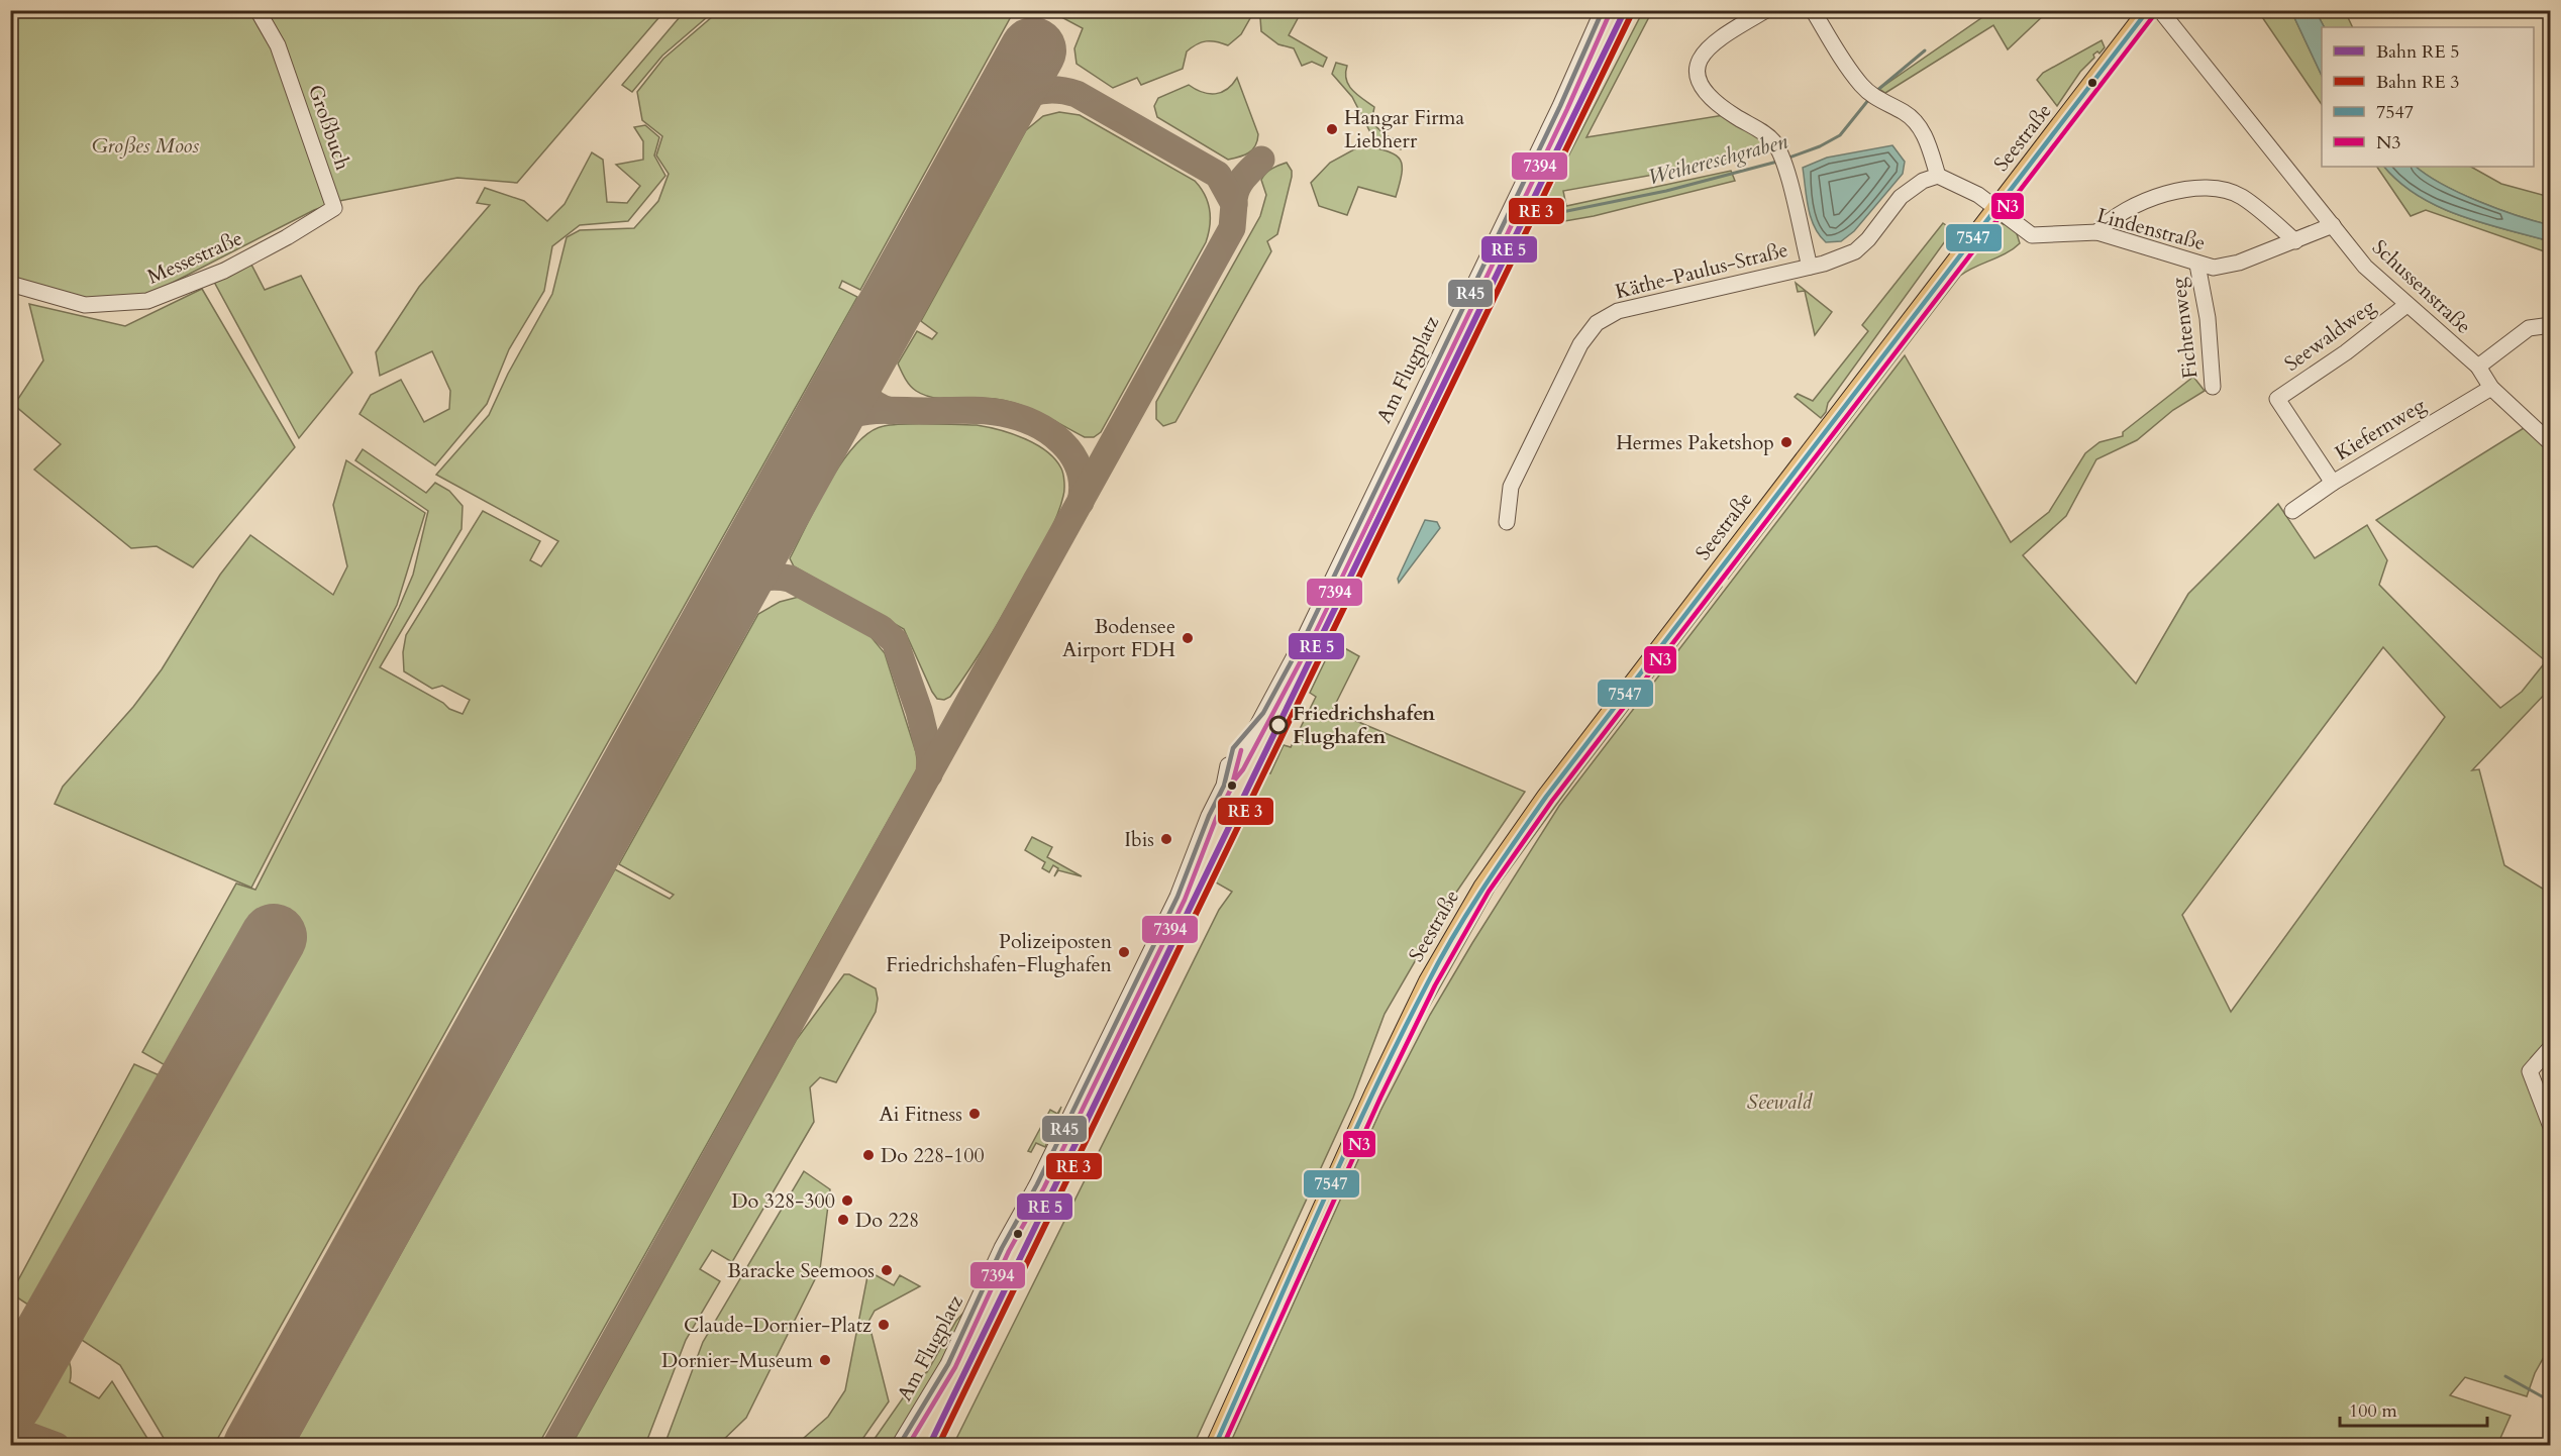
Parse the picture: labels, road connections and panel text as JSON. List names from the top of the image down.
{
  "streets": {
    "main road": ["Seestraße"],
    "street": [
      "Großbuch",
      "Lindenstraße",
      "Messestraße",
      "Käthe-Paulus-Straße",
      "Schussenstraße",
      "Fichtenweg",
      "Seewaldweg",
      "Am Flugplatz",
      "Kiefernweg"
    ]
  },
  "crossings": [
    ["Großbuch", "Messestraße"],
    ["Seestraße", "Lindenstraße"],
    ["Lindenstraße", "Schussenstraße"],
    ["Lindenstraße", "Fichtenweg"],
    ["Schussenstraße", "Seewaldweg"],
    ["Schussenstraße", "Kiefernweg"],
    ["Seewaldweg", "Kiefernweg"]
  ],
  "water": ["Weihereschgraben"],
  "parks": ["Großes Moos", "Seewald"],
  "places": [
    "Hangar Firma Liebherr",
    "Hermes Paketshop",
    "Bodensee Airport FDH",
    "Friedrichshafen Flughafen",
    "Ibis",
    "Polizeiposten Friedrichshafen-Flughafen",
    "Ai Fitness",
    "Do 228-100",
    "Do 328-300",
    "Do 228",
    "Baracke Seemoos",
    "Claude-Dornier-Platz",
    "Dornier-Museum"
  ],
  "lines": [
    "transit line 7547",
    "transit line R45",
    "transit line 7394",
    "transit line N3"
  ],
  "legend": [
    "Bahn RE 5",
    "Bahn RE 3",
    "7547",
    "N3"
  ],
  "scale_bar": "100 m"
}
